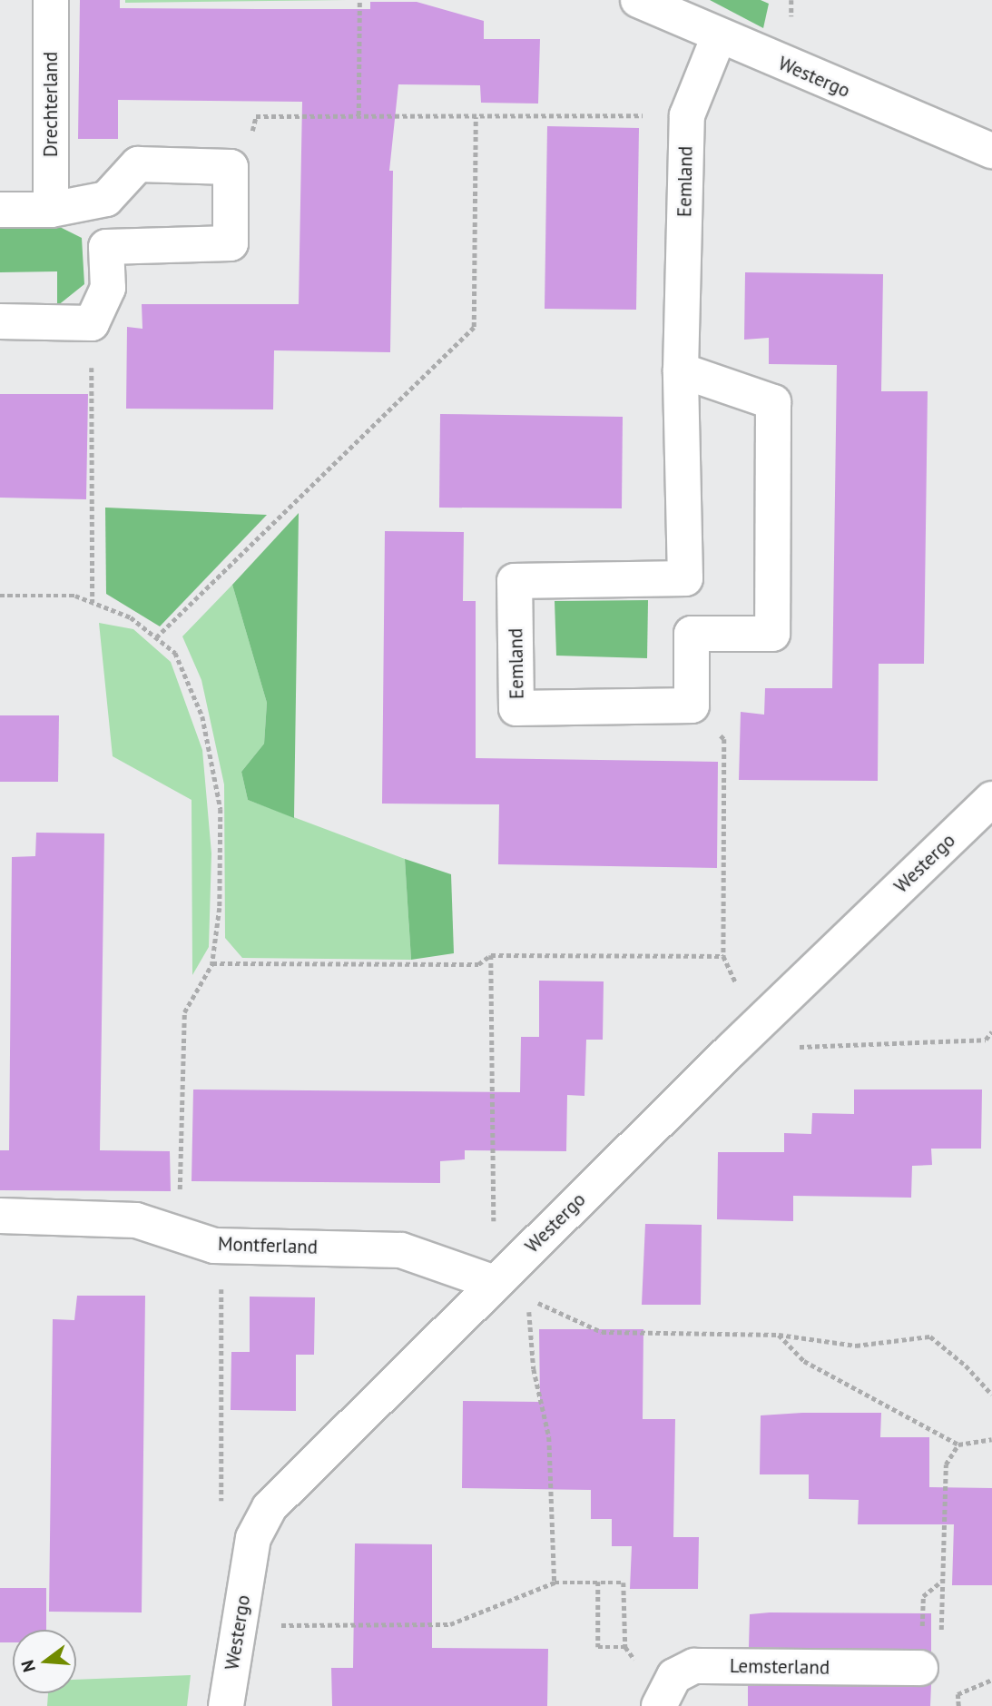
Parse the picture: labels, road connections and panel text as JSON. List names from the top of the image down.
{
  "streets": {
    "street": [
      "Westergo",
      "Drechterland",
      "Eemland",
      "Montferland",
      "Lemsterland"
    ]
  },
  "crossings": [
    ["Westergo", "Eemland"],
    ["Westergo", "Montferland"]
  ],
  "north": "left"
}
